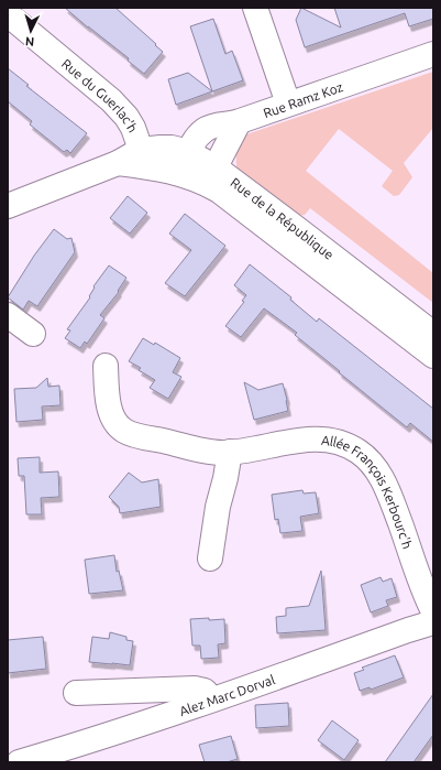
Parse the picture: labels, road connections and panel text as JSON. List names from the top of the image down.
{
  "streets": {
    "street": [
      "Rue du Guerlac'h",
      "Rue Ramz Koz",
      "Rue de la République",
      "Allée François Kerbourc'h",
      "Alez Marc Dorval"
    ]
  },
  "crossings": [
    ["Rue du Guerlac'h", "Rue de la République"],
    ["Rue Ramz Koz", "Rue de la République"]
  ],
  "north": "bottom"
}
